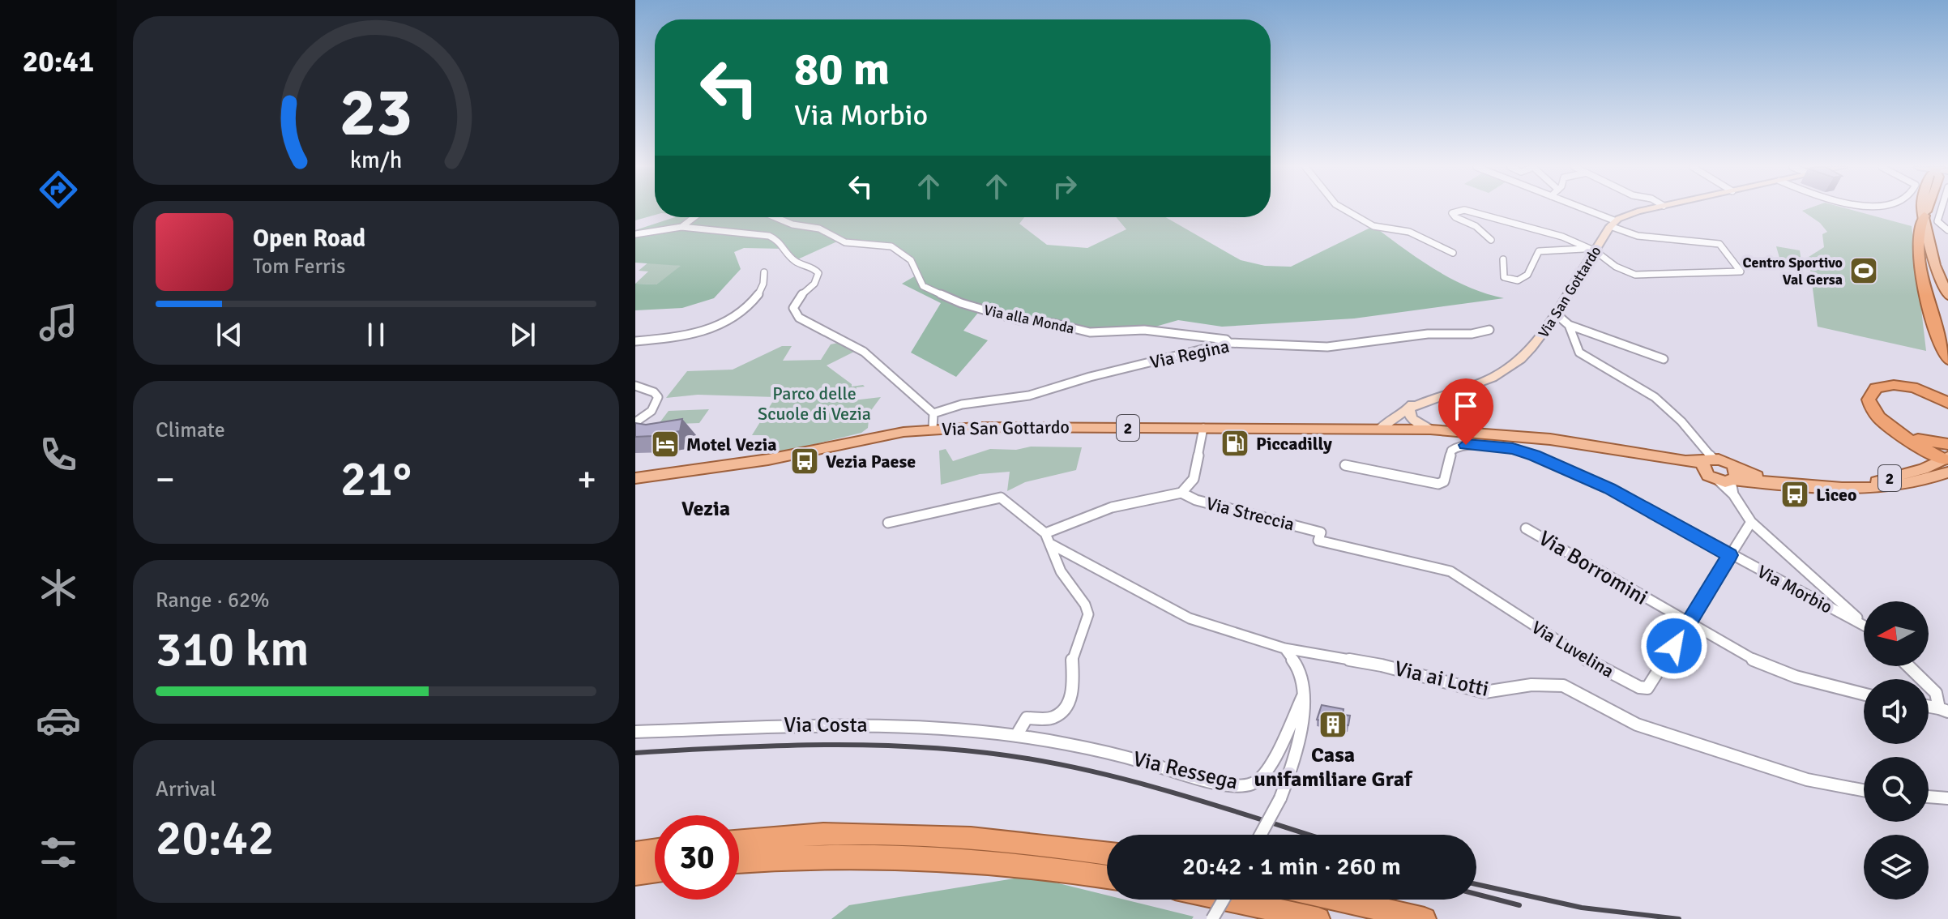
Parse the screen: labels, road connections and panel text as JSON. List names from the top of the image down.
{
  "streets": {
    "main road": ["Via San Gottardo", "2"],
    "street": [
      "Via alla Monda",
      "Via Regina",
      "Via Streccia",
      "Via Borromini",
      "Via Morbio",
      "Via Luvelina",
      "Via ai Lotti",
      "Via Costa",
      "Via Ressega"
    ]
  },
  "crossings": [
    ["Via San Gottardo", "Via Streccia"],
    ["Via alla Monda", "Via Regina"],
    ["Via Streccia", "Via Luvelina"],
    ["Via Borromini", "Via Luvelina"],
    ["Via Morbio", "Via Luvelina"],
    ["Via Costa", "Via Ressega"]
  ],
  "districts": ["Vezia"],
  "parks": ["Parco delle Scuole di Vezia"],
  "places": {
    "sports": ["Centro Sportivo Val Gersa"],
    "fuel station": ["Piccadilly"],
    "hotel": ["Motel Vezia"],
    "bus stop": ["Vezia Paese", "Liceo"],
    "building": ["Casa unifamiliare Graf"]
  },
  "north": "left",
  "page": {
    "tabs": "20:41",
    "turn": ["80 m", "Via Morbio"],
    "song": ["Open Road", "Tom Ferris"],
    "tile": [
      "Climate",
      ["Range · 62%", "310 km"],
      ["Arrival", "20:42"]
    ],
    "heat": ["−", "21°", "+"],
    "limit": "30",
    "trip": "20:42 · 1 min · 260 m",
    "gauge": ["23", "km/h"]
  }
}
